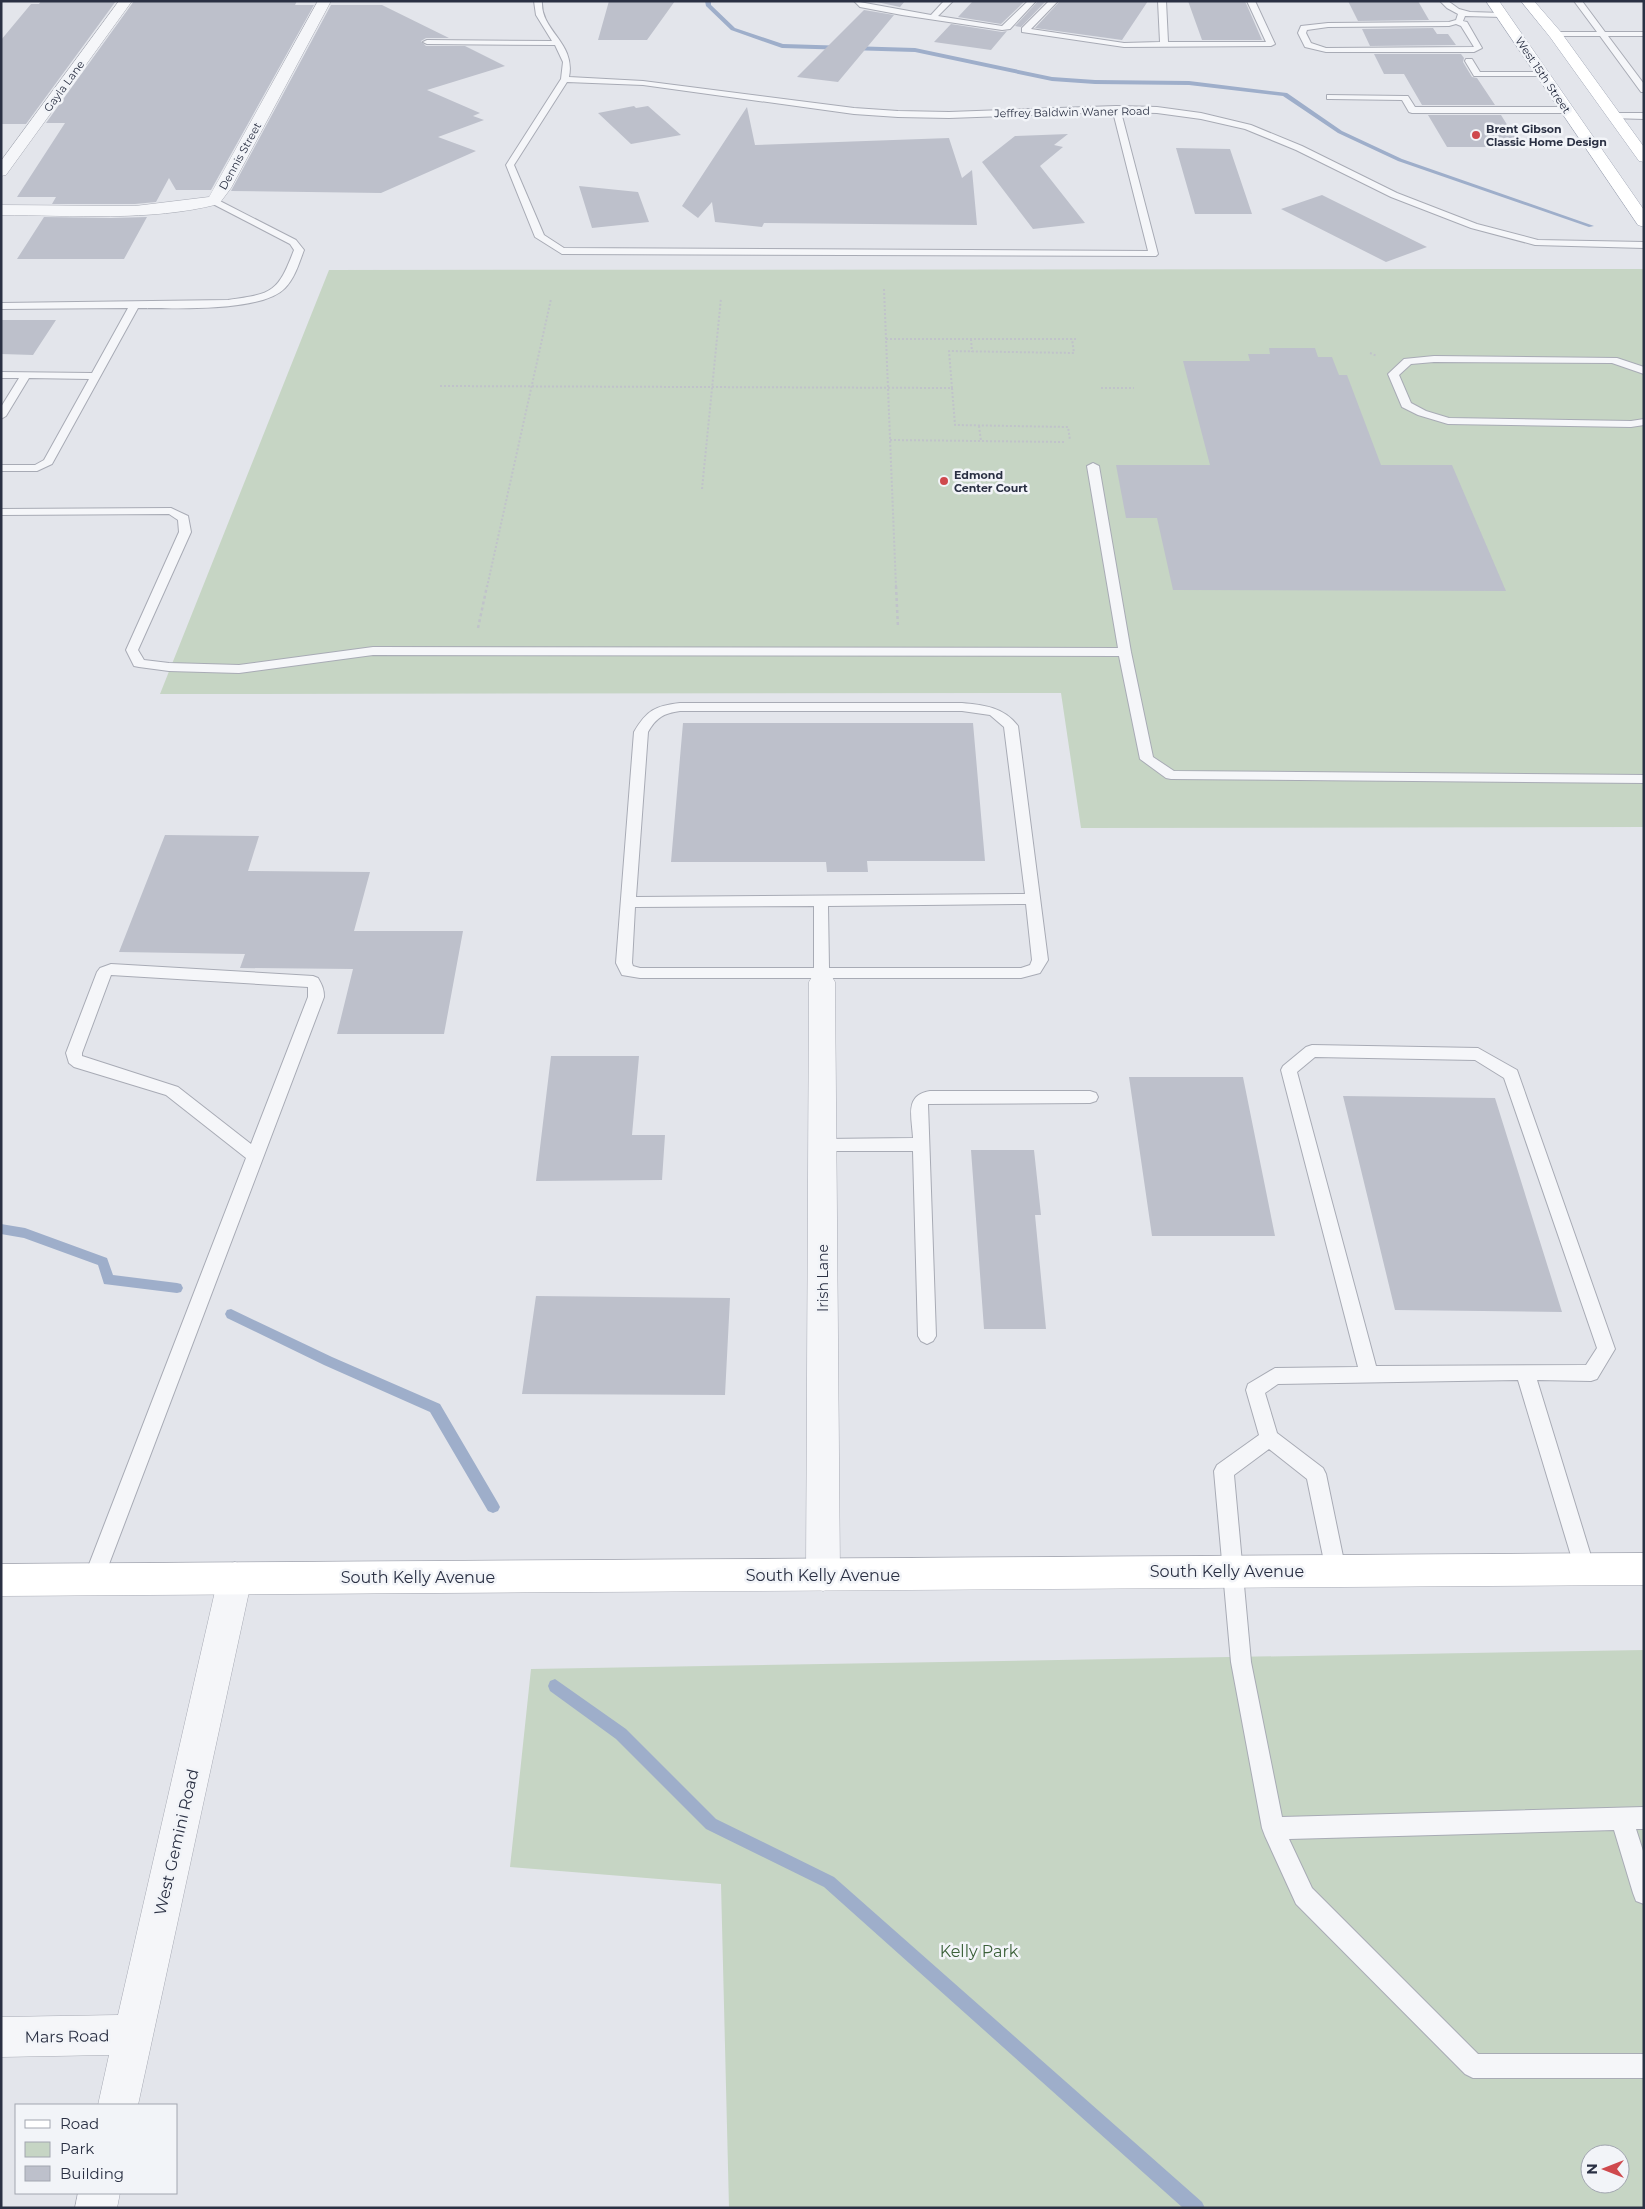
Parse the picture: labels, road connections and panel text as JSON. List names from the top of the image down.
{
  "streets": {
    "main road": ["West 15th Street", "South Kelly Avenue"],
    "street": [
      "Gayla Lane",
      "Dennis Street",
      "Irish Lane",
      "West Gemini Road",
      "Mars Road"
    ],
    "lane": ["Jeffrey Baldwin Waner Road"]
  },
  "crossings": [
    ["Irish Lane", "South Kelly Avenue"],
    ["South Kelly Avenue", "West Gemini Road"],
    ["West Gemini Road", "Mars Road"]
  ],
  "parks": ["Kelly Park"],
  "places": ["Brent Gibson Classic Home Design", "Edmond Center Court"],
  "legend": ["Road", "Park", "Building"],
  "north": "left"
}
